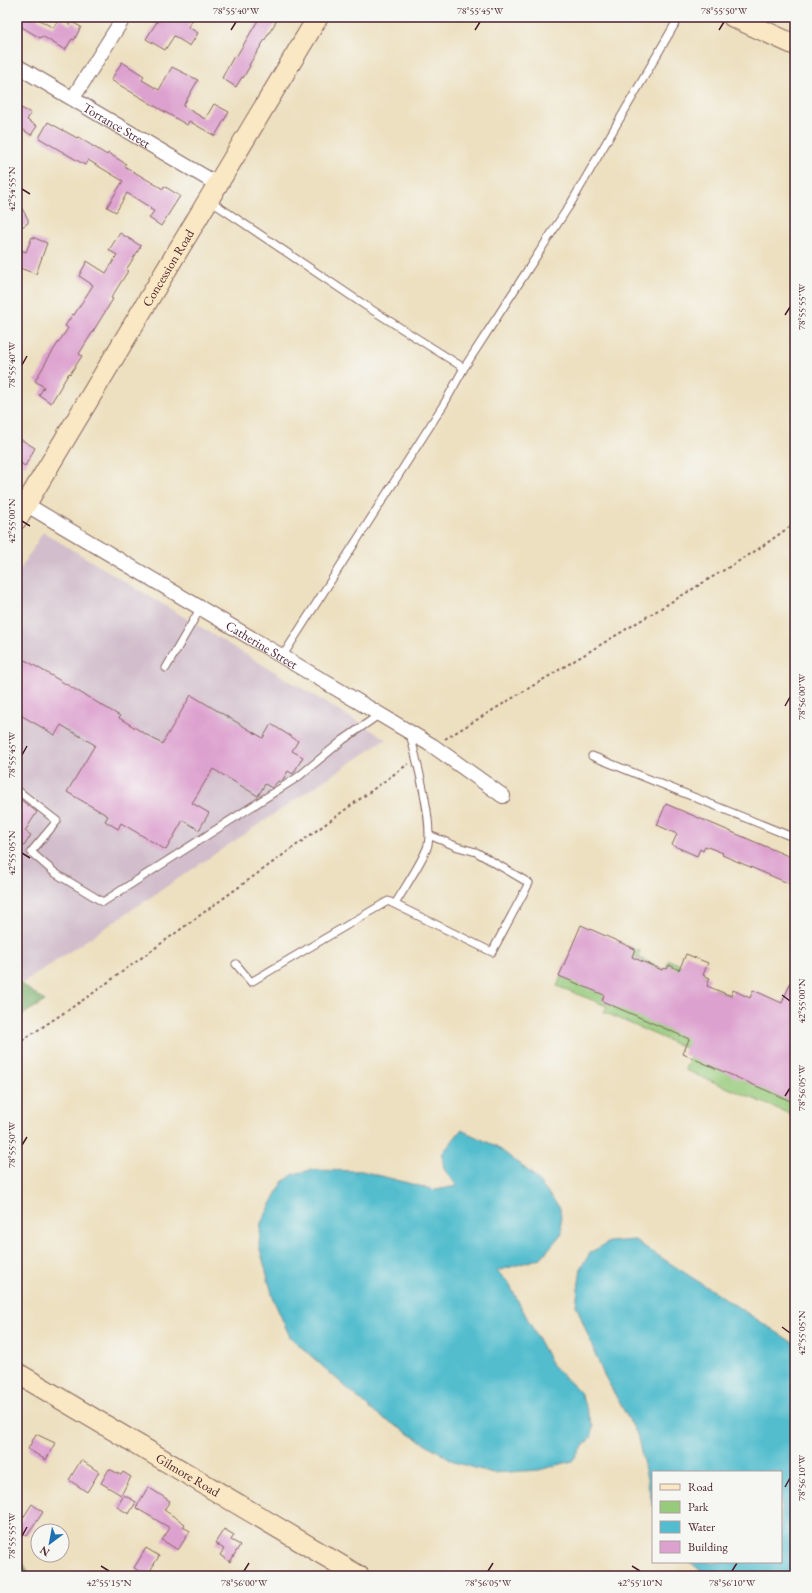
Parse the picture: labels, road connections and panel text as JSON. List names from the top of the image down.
{
  "streets": {
    "street": [
      "Torrance Street",
      "Concession Road",
      "Catherine Street",
      "Gilmore Road"
    ]
  },
  "crossings": [
    ["Torrance Street", "Concession Road"],
    ["Concession Road", "Catherine Street"]
  ],
  "legend": [
    "Road",
    "Park",
    "Water",
    "Building"
  ],
  "north": "bottom left",
  "coordinates": [
    "78°55'40\"W",
    "78°55'45\"W",
    "78°55'50\"W",
    "42°54'55\"N",
    "78°55'55\"W",
    "42°55'00\"N",
    "78°56'00\"W",
    "42°55'05\"N",
    "78°56'05\"W",
    "78°56'10\"W",
    "42°55'15\"N",
    "42°55'10\"N"
  ]
}
